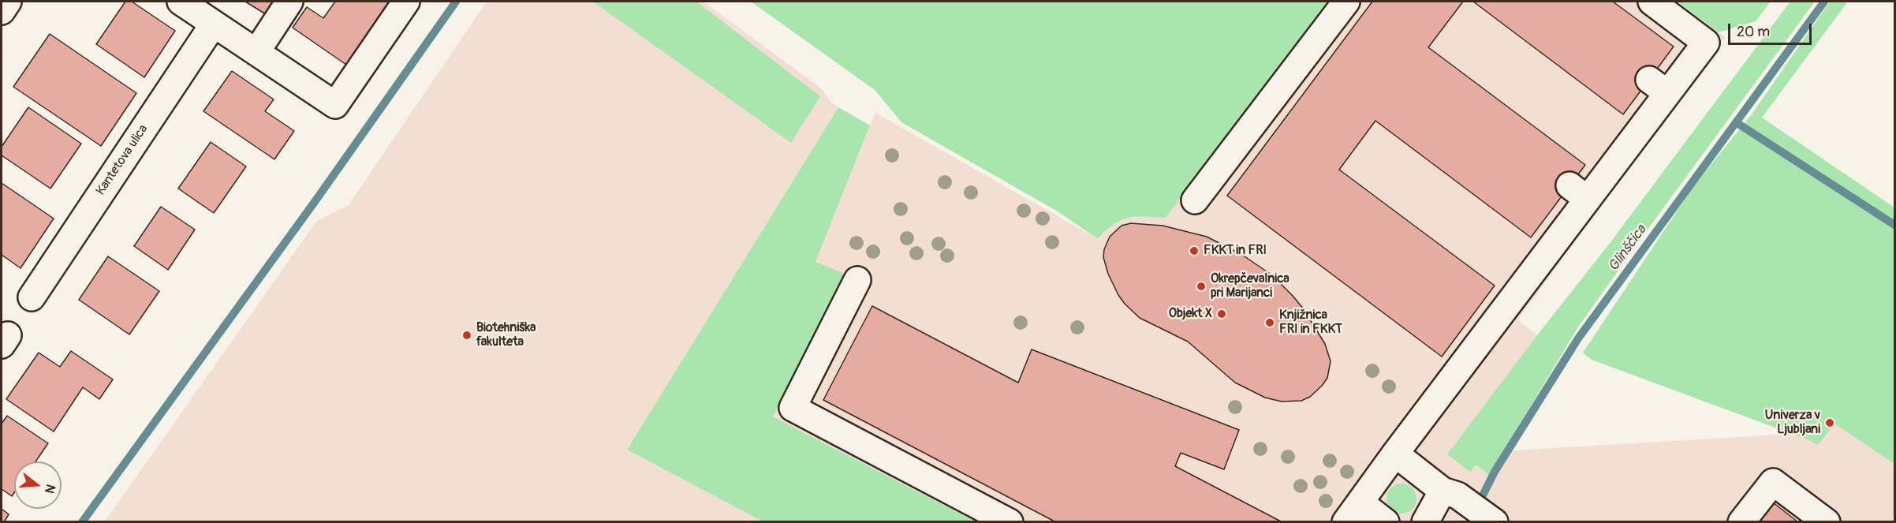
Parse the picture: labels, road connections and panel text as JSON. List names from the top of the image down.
{
  "streets": {
    "street": ["Kantetova ulica"]
  },
  "water": ["Glinščica"],
  "places": [
    "FKKT in FRI",
    "Okrepčevalnica pri Marijanci",
    "Objekt X",
    "Knjižnica FRI in FKKT",
    "Biotehniška fakulteta",
    "Univerza v Ljubljani"
  ],
  "scale_bar": "20 m",
  "north": "right"
}
